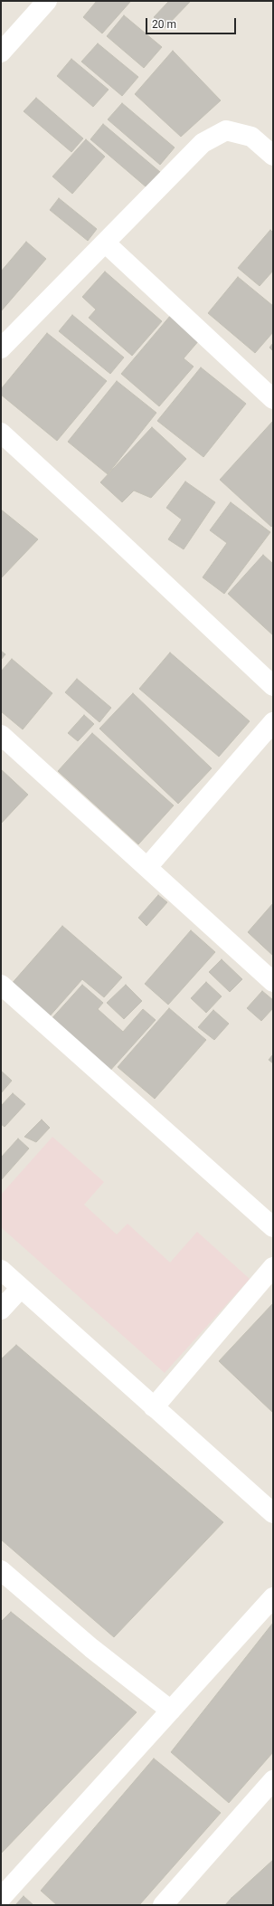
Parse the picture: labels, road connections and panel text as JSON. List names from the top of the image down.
{
  "scale_bar": "20 m"
}
